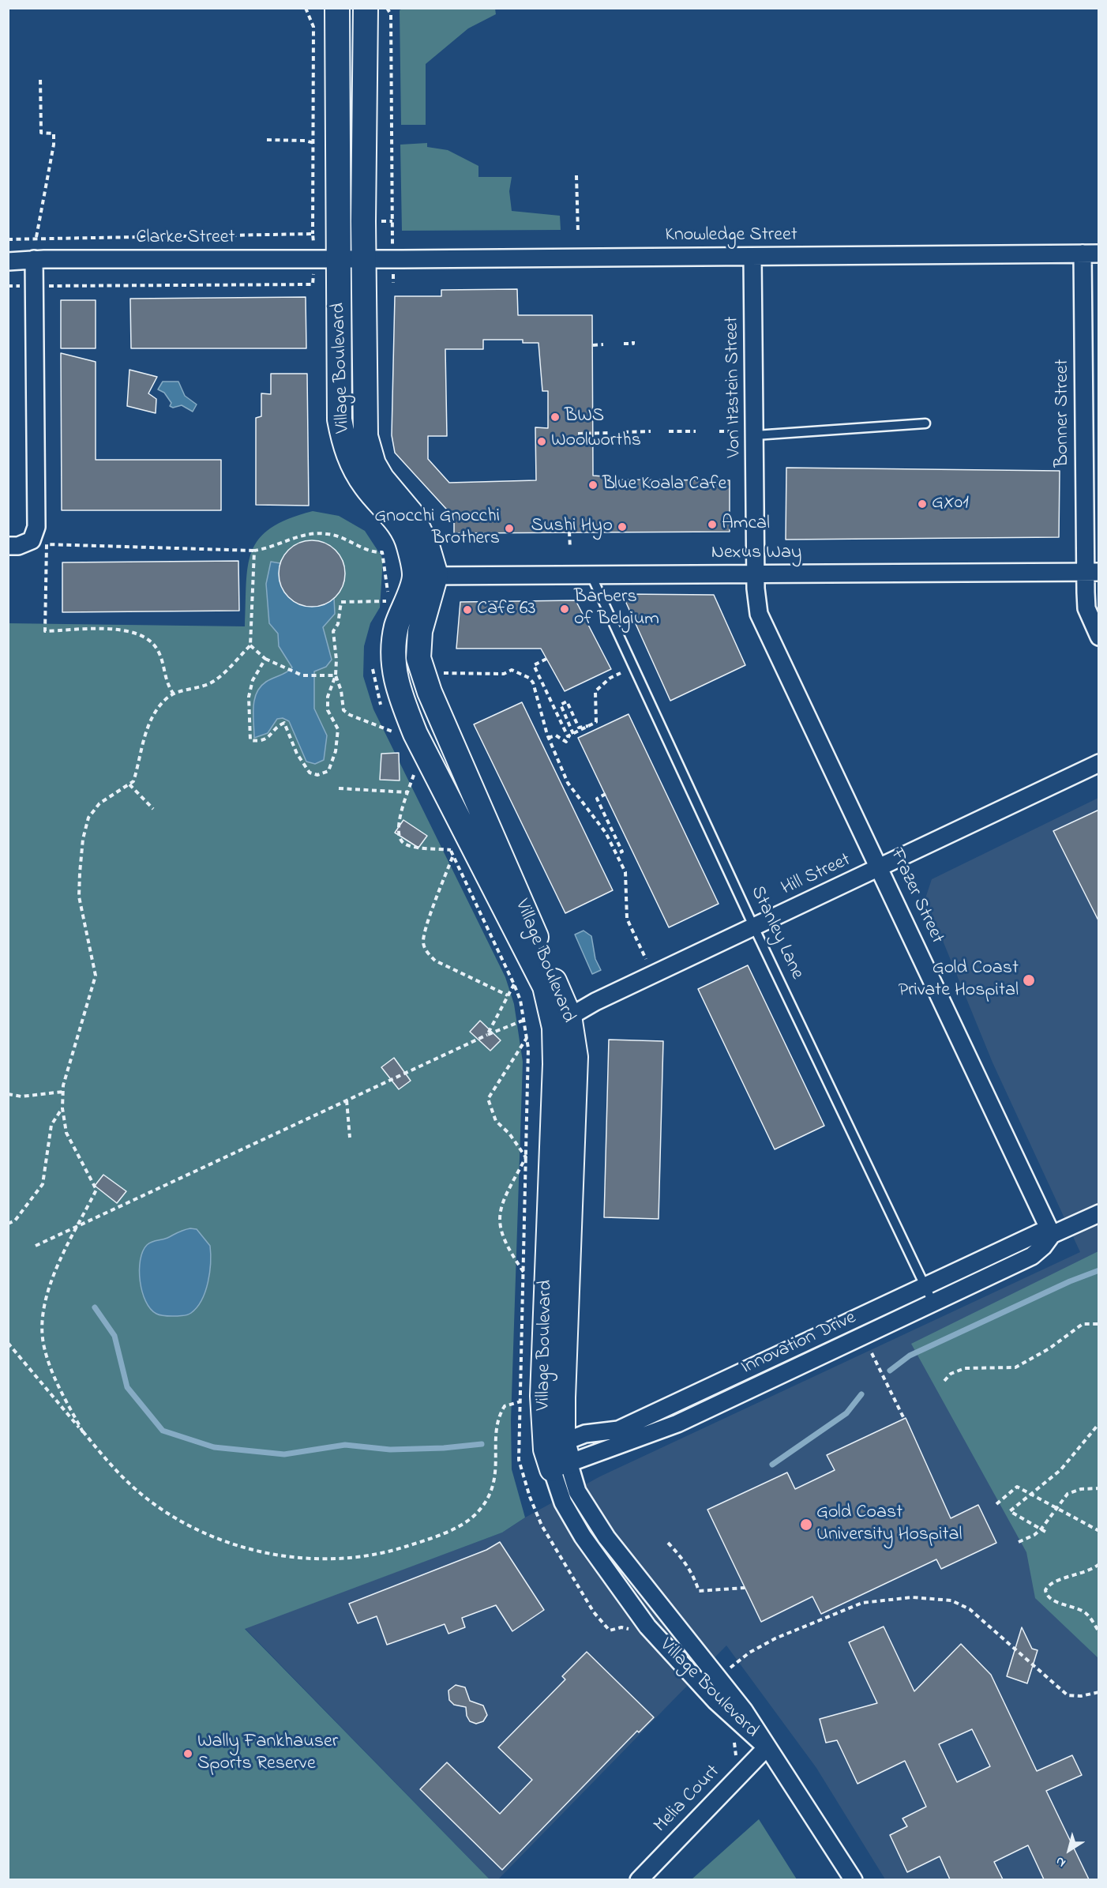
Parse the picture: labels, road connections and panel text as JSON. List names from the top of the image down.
{
  "streets": {
    "street": [
      "Knowledge Street",
      "Clarke Street",
      "Village Boulevard",
      "Von Itzstein Street",
      "Bonner Street",
      "Nexus Way",
      "Hill Street",
      "Frazer Street",
      "Innovation Drive",
      "Melia Court"
    ],
    "lane": ["Stanley Lane"]
  },
  "crossings": [
    ["Knowledge Street", "Clarke Street"],
    ["Knowledge Street", "Village Boulevard"],
    ["Knowledge Street", "Von Itzstein Street"],
    ["Knowledge Street", "Bonner Street"],
    ["Clarke Street", "Village Boulevard"],
    ["Village Boulevard", "Nexus Way"],
    ["Village Boulevard", "Hill Street"],
    ["Village Boulevard", "Innovation Drive"],
    ["Village Boulevard", "Melia Court"],
    ["Von Itzstein Street", "Nexus Way"],
    ["Von Itzstein Street", "Frazer Street"],
    ["Bonner Street", "Nexus Way"],
    ["Nexus Way", "Frazer Street"],
    ["Nexus Way", "Stanley Lane"],
    ["Hill Street", "Frazer Street"],
    ["Hill Street", "Stanley Lane"],
    ["Frazer Street", "Innovation Drive"],
    ["Stanley Lane", "Innovation Drive"]
  ],
  "places": [
    "BWS",
    "Woolworths",
    "Blue Koala Cafe",
    "GX01",
    "Amcal",
    "Sushi Hyo",
    "Gnocchi Gnocchi Brothers",
    "Barbers of Belgium",
    "Cafe 63",
    "Gold Coast Private Hospital",
    "Gold Coast University Hospital",
    "Wally Fankhauser Sports Reserve"
  ],
  "north": "bottom left"
}
